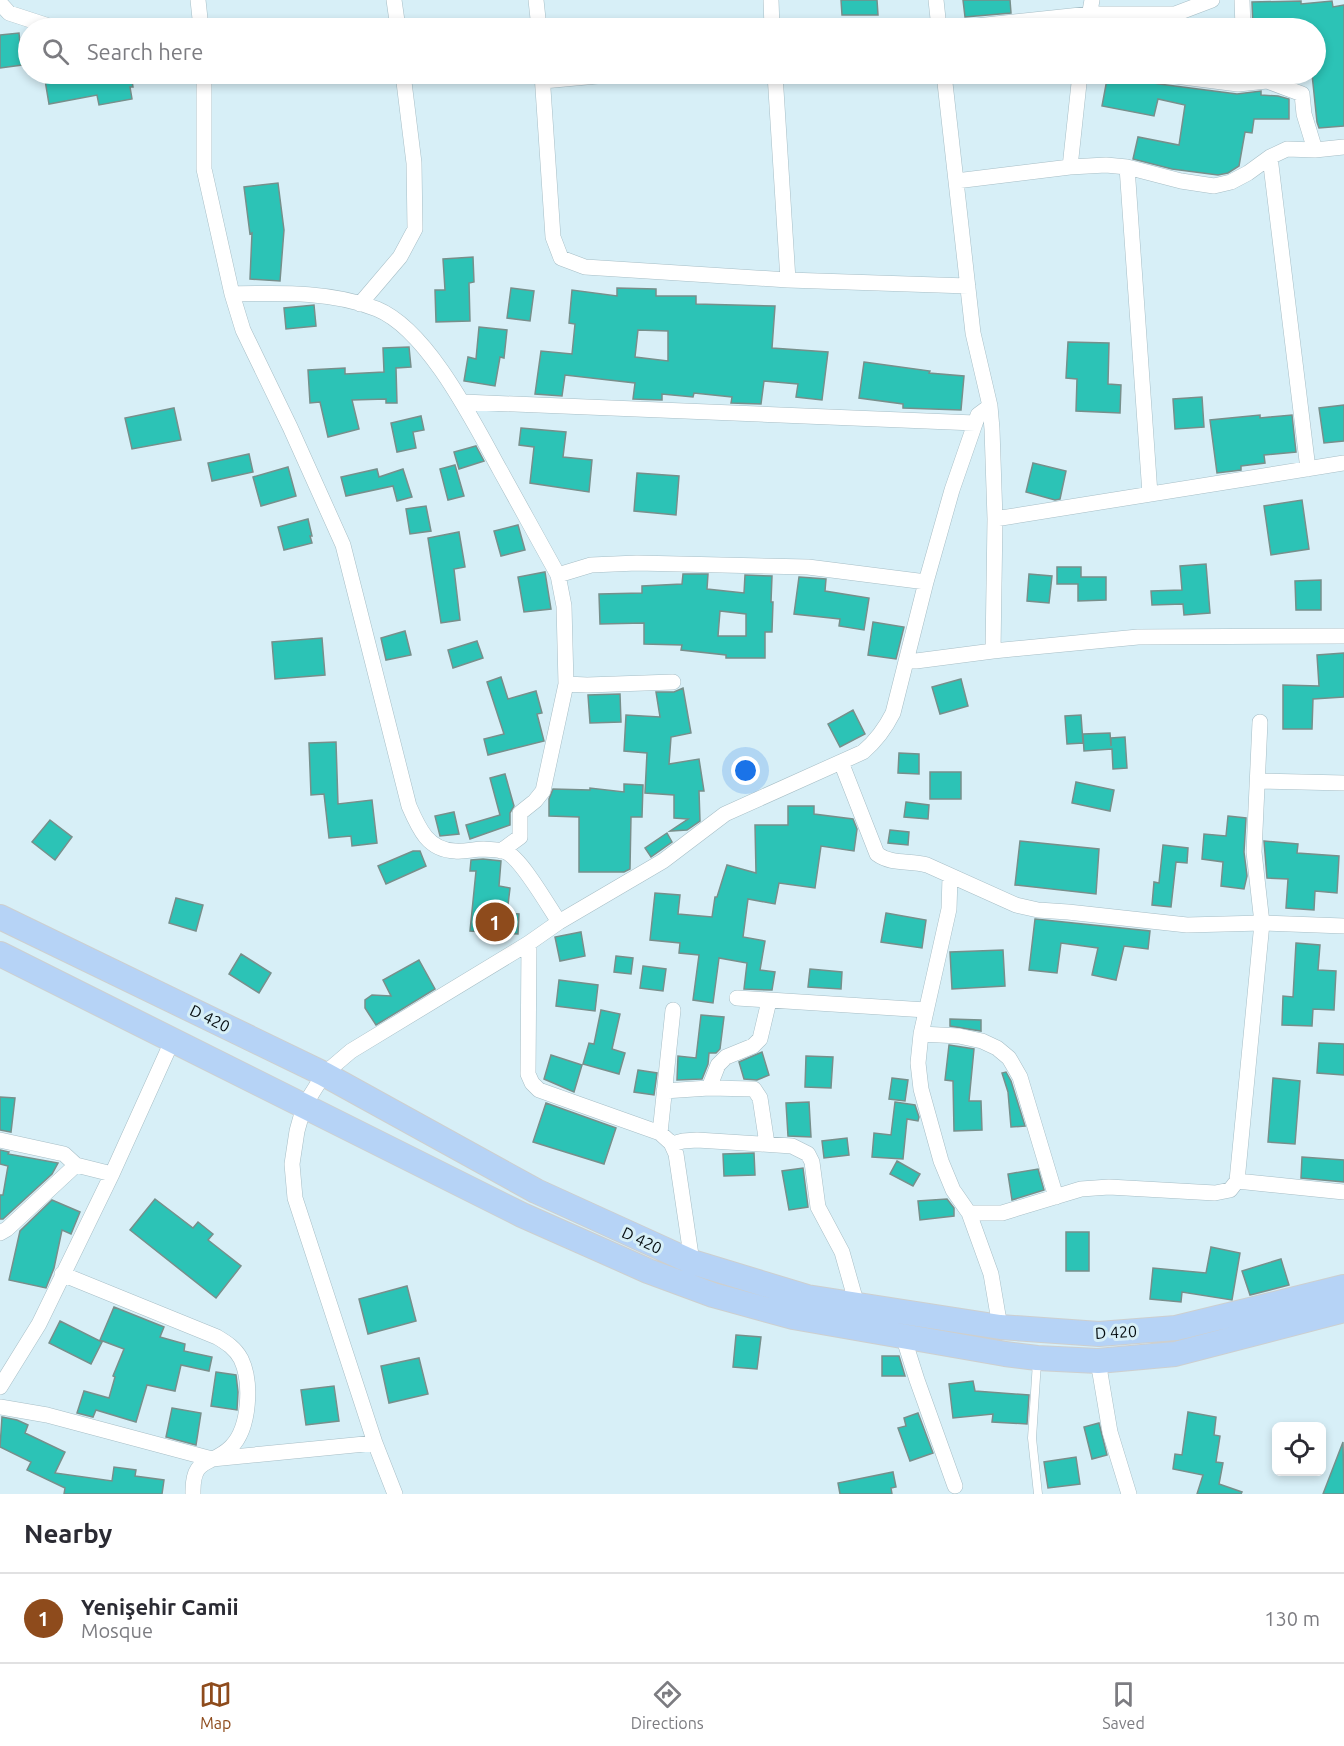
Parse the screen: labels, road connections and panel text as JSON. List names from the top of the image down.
{
  "streets": {
    "highway": ["D 420"]
  },
  "page": {
    "search": "Search here",
    "pins": "1",
    "heading": "Nearby",
    "list": [
      {
        "mark": "1",
        "name": "Yenişehir Camii",
        "note": "Mosque",
        "value": "130 m"
      }
    ],
    "nav": ["Map", "Directions", "Saved"]
  }
}
